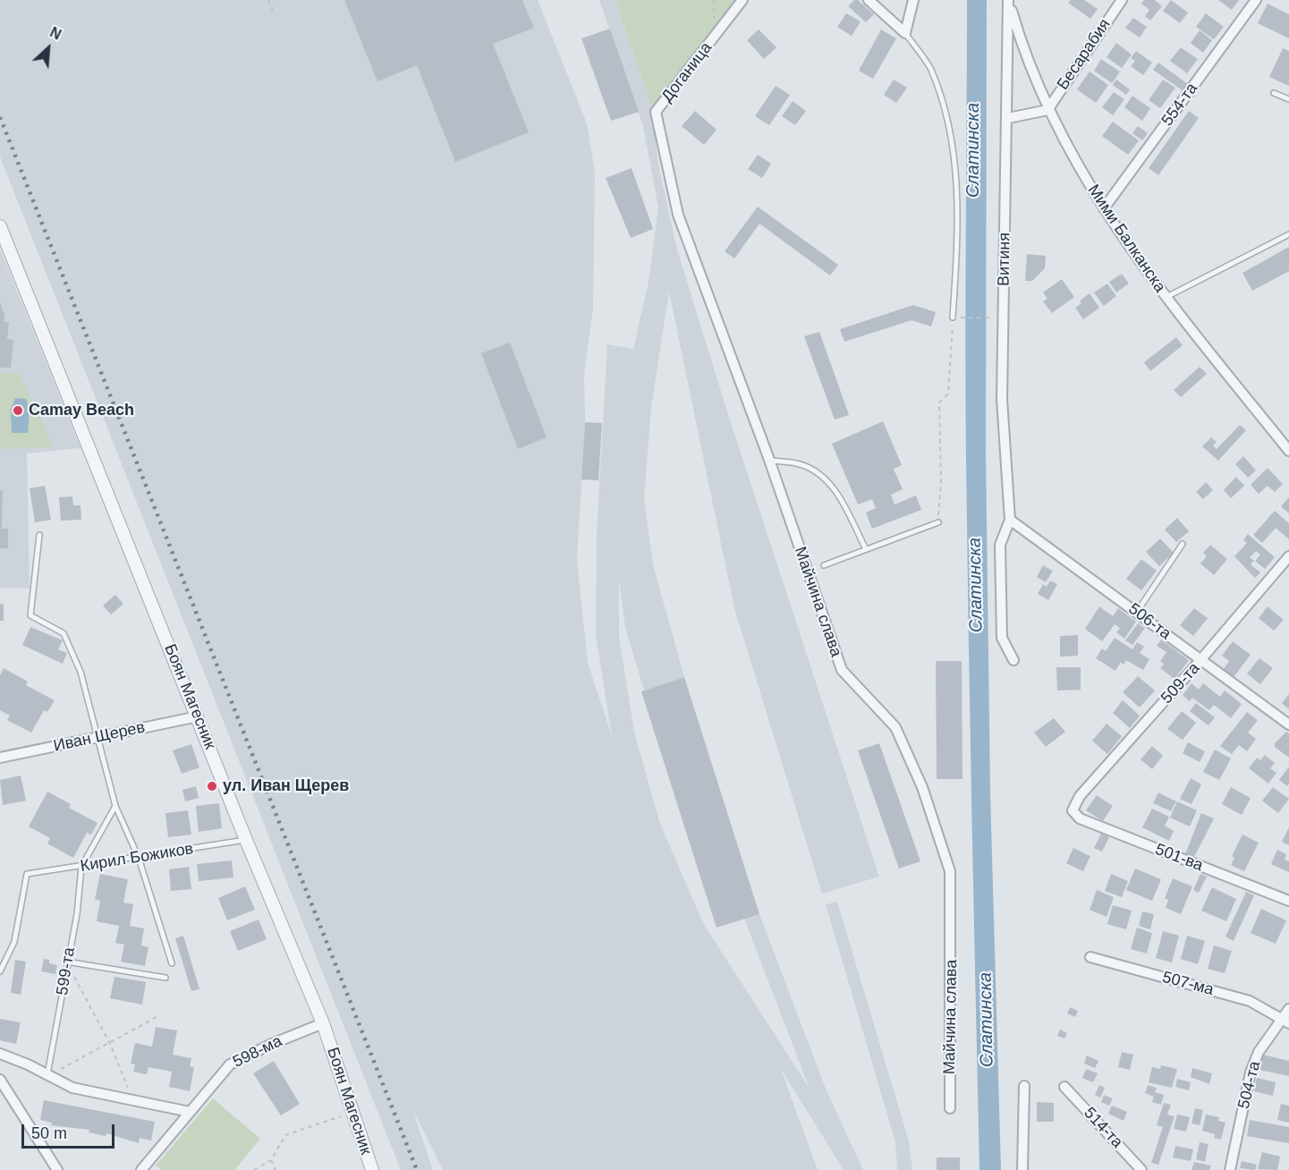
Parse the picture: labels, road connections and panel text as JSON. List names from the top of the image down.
{
  "streets": {
    "street": [
      "Бесарабия",
      "Доганица",
      "554-та",
      "Мими Балканска",
      "Витиня",
      "Майчина слава",
      "506-та",
      "509-та",
      "Боян Магесник",
      "Иван Щерев",
      "501-ва",
      "507-ма",
      "598-ма",
      "504-та",
      "514-та"
    ],
    "lane": ["Кирил Божиков", "599-та"]
  },
  "crossings": [
    ["Бесарабия", "Мими Балканска"],
    ["Доганица", "Майчина слава"],
    ["554-та", "Мими Балканска"],
    ["Мими Балканска", "Витиня"],
    ["Витиня", "506-та"],
    ["506-та", "509-та"],
    ["509-та", "501-ва"],
    ["Боян Магесник", "Иван Щерев"],
    ["Боян Магесник", "Кирил Божиков"],
    ["Боян Магесник", "598-ма"],
    ["Кирил Божиков", "599-та"],
    ["507-ма", "504-та"]
  ],
  "water": ["Слатинска"],
  "places": ["Camay Beach", "ул. Иван Щерев"],
  "scale_bar": "50 m",
  "north": "top right"
}
